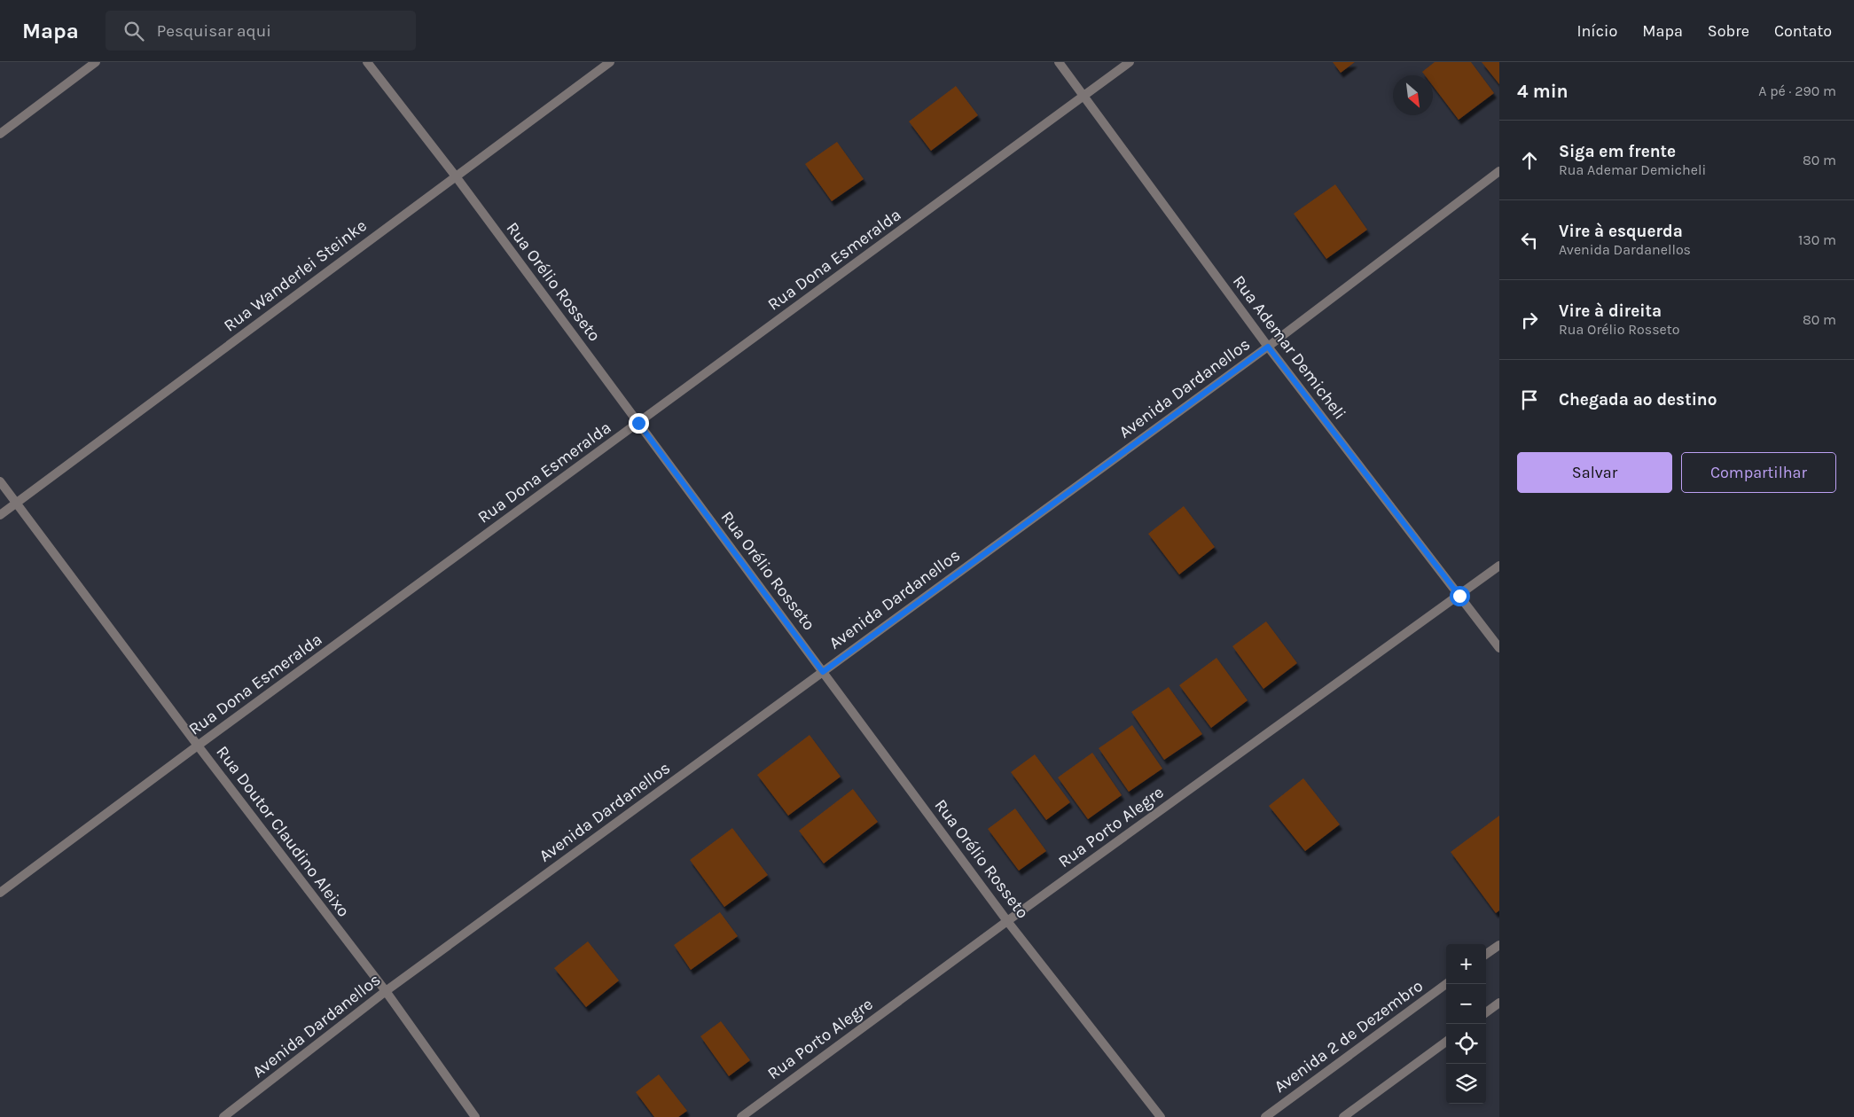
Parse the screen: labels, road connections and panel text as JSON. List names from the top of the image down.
{
  "streets": {
    "street": [
      "Rua Dona Esmeralda",
      "Rua Wanderlei Steinke",
      "Rua Orélio Rosseto",
      "Rua Ademar Demicheli",
      "Avenida Dardanellos",
      "Rua Porto Alegre",
      "Rua Doutor Claudino Aleixo",
      "Avenida 2 de Dezembro"
    ]
  },
  "crossings": [
    ["Rua Dona Esmeralda", "Rua Orélio Rosseto"],
    ["Rua Dona Esmeralda", "Rua Ademar Demicheli"],
    ["Rua Dona Esmeralda", "Rua Doutor Claudino Aleixo"],
    ["Rua Wanderlei Steinke", "Rua Orélio Rosseto"],
    ["Rua Wanderlei Steinke", "Rua Doutor Claudino Aleixo"],
    ["Rua Orélio Rosseto", "Avenida Dardanellos"],
    ["Rua Orélio Rosseto", "Rua Porto Alegre"],
    ["Rua Ademar Demicheli", "Avenida Dardanellos"],
    ["Rua Ademar Demicheli", "Rua Porto Alegre"],
    ["Avenida Dardanellos", "Rua Doutor Claudino Aleixo"]
  ],
  "north": "bottom right",
  "page": {
    "header": "Mapa",
    "search": "Pesquisar aqui",
    "nav": [
      "Início",
      "Mapa",
      "Sobre",
      "Contato"
    ],
    "heading": ["4 min", "A pé · 290 m"],
    "list": [
      ["Siga em frente", "Rua Ademar Demicheli", "80 m"],
      ["Vire à esquerda", "Avenida Dardanellos", "130 m"],
      ["Vire à direita", "Rua Orélio Rosseto", "80 m"],
      "Chegada ao destino"
    ],
    "buttons": ["Salvar", "Compartilhar"],
    "map_buttons": ["+", "−"]
  }
}
